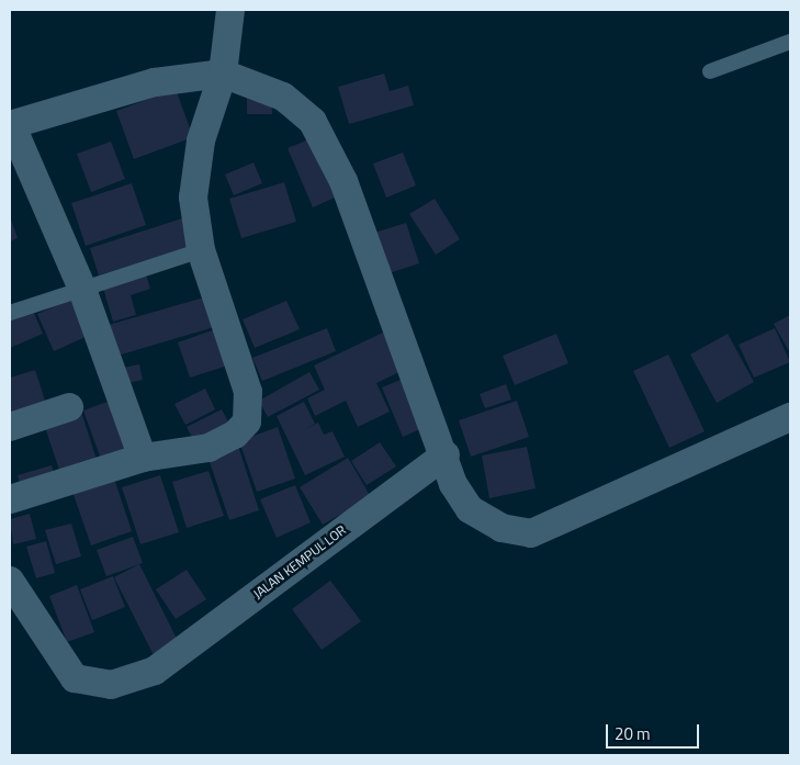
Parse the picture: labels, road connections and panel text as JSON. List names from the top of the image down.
{
  "streets": {
    "street": ["JALAN KEMPUL LOR"]
  },
  "scale_bar": "20 m"
}
